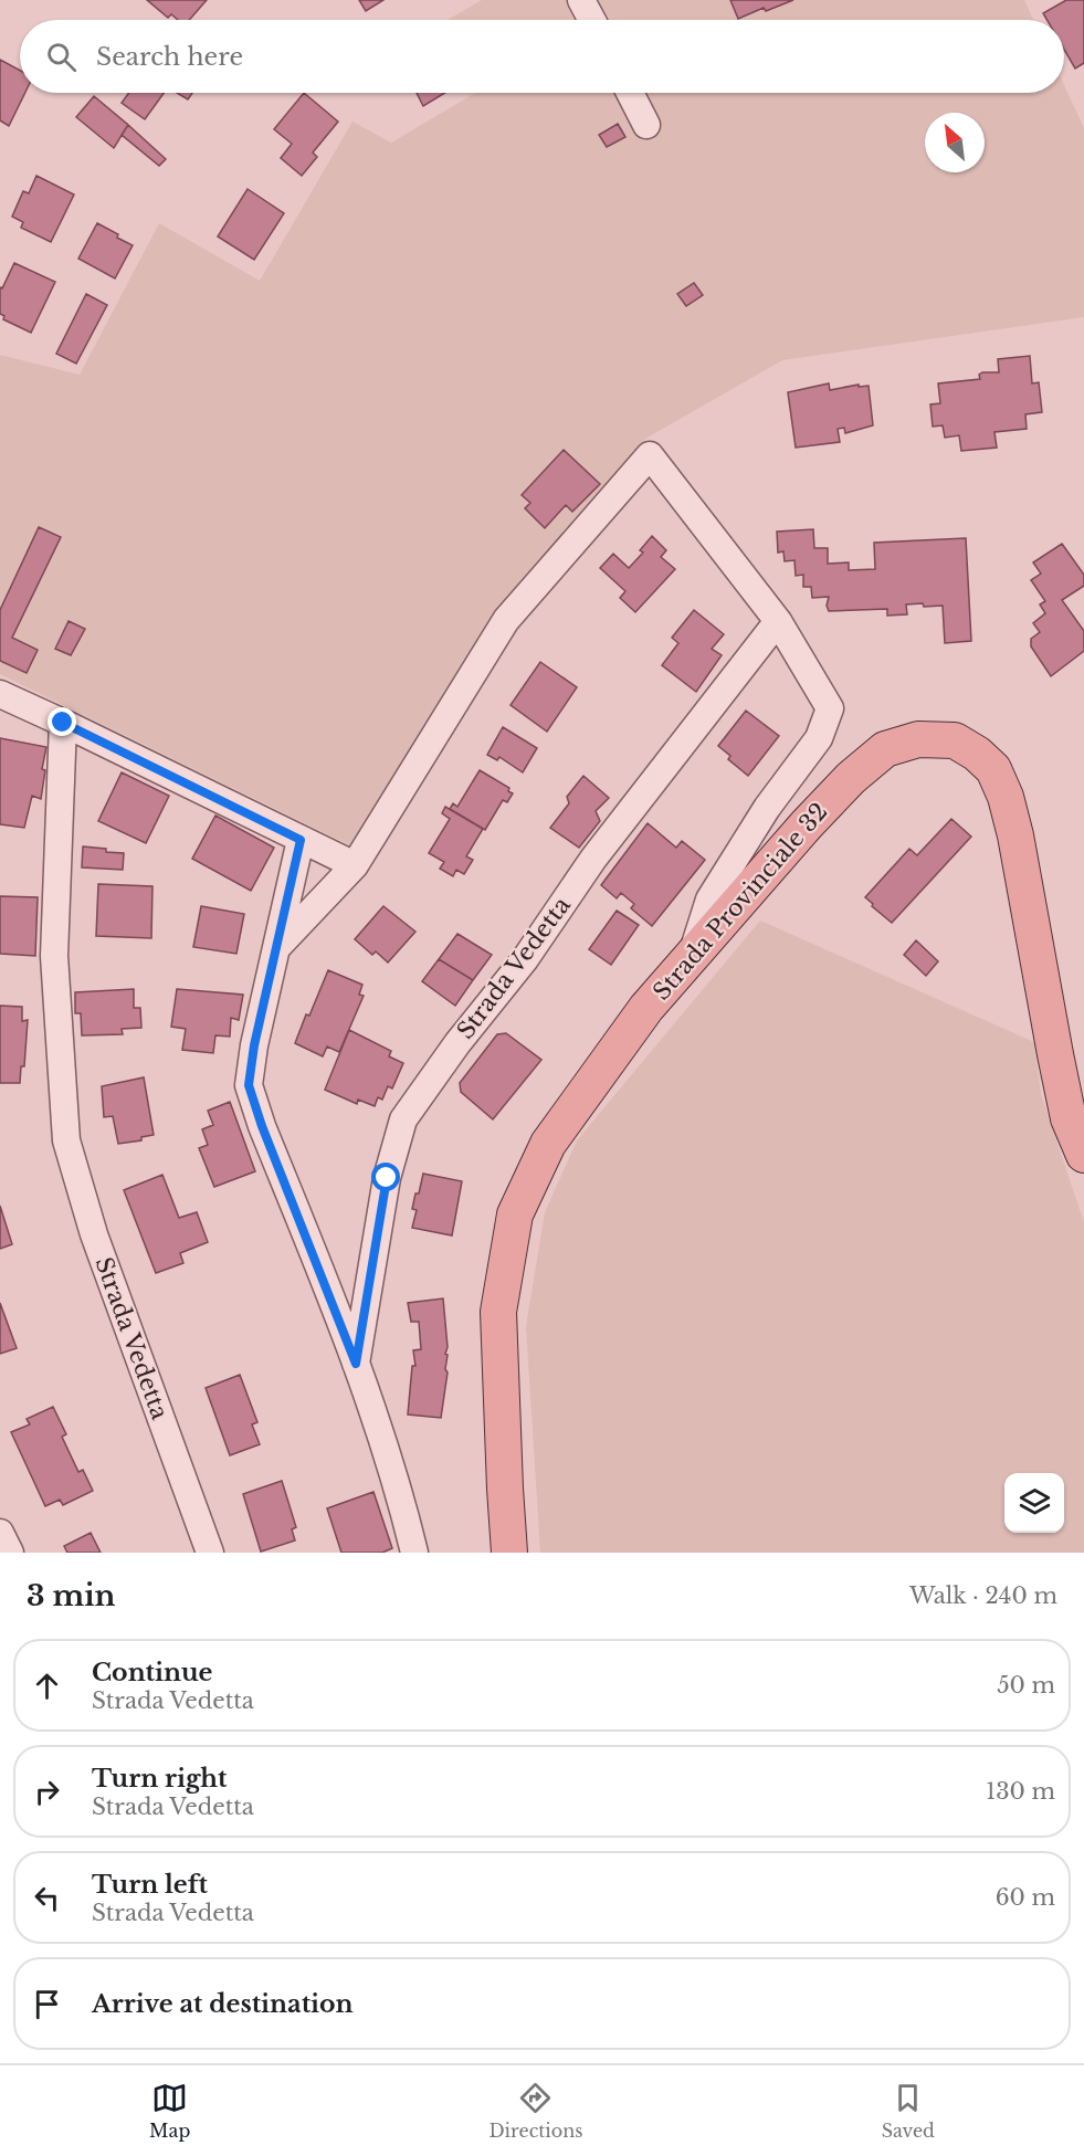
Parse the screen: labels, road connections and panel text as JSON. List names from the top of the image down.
{
  "streets": {
    "main road": ["Strada Provinciale 32"],
    "street": ["Strada Vedetta"]
  },
  "north": "top left",
  "page": {
    "search": "Search here",
    "heading": ["3 min", "Walk · 240 m"],
    "list": [
      ["Continue", "Strada Vedetta", "50 m"],
      ["Turn right", "Strada Vedetta", "130 m"],
      ["Turn left", "Strada Vedetta", "60 m"],
      "Arrive at destination"
    ],
    "nav": ["Map", "Directions", "Saved"]
  }
}
